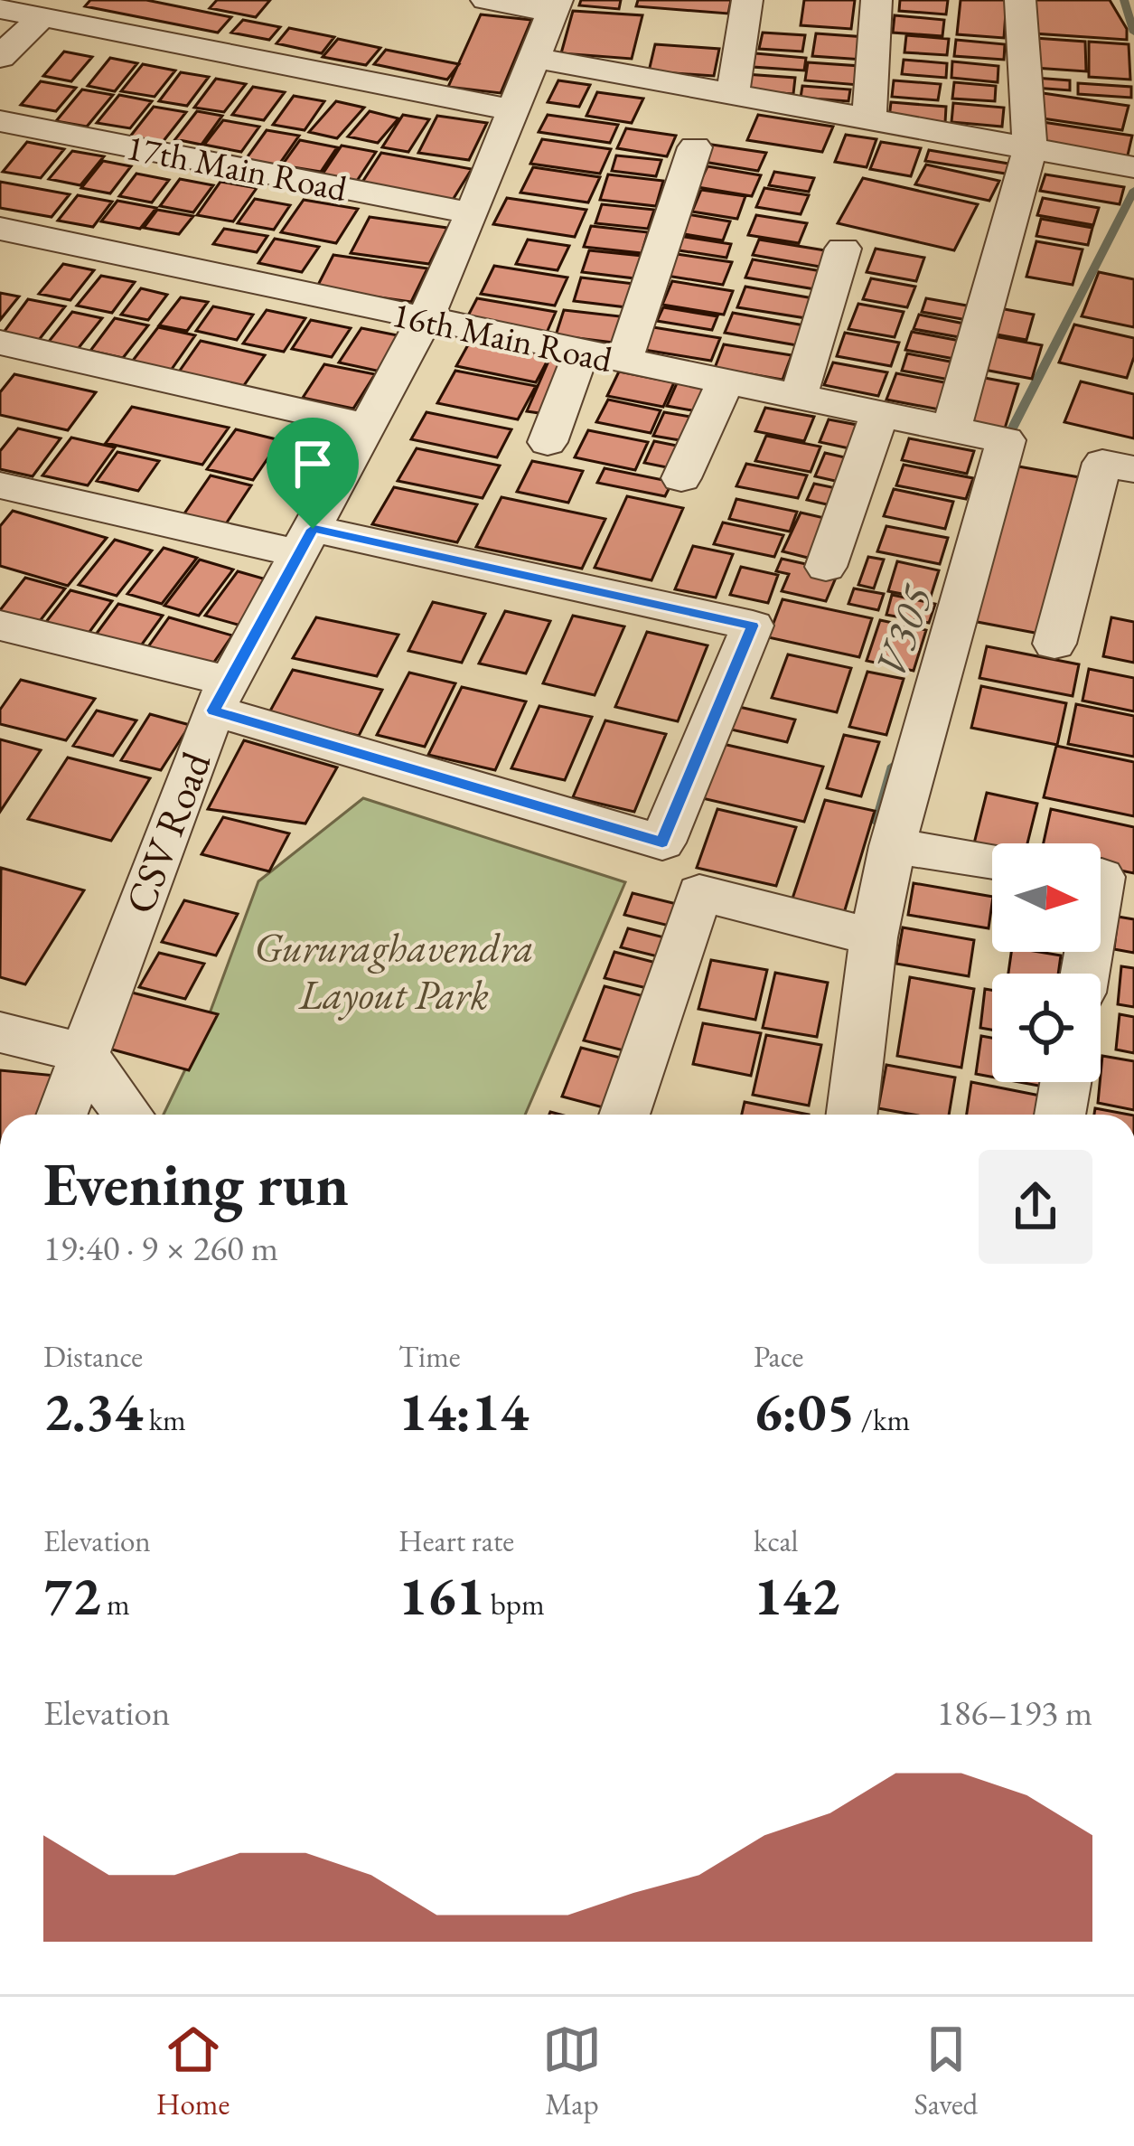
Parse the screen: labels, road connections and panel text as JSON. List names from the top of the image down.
{
  "streets": {
    "street": ["17th Main Road", "16th Main Road", "CSV Road"]
  },
  "crossings": [
    ["17th Main Road", "CSV Road"],
    ["16th Main Road", "CSV Road"]
  ],
  "water": ["V305"],
  "parks": ["Gururaghavendra Layout Park"],
  "north": "right",
  "page": {
    "heading": ["Evening run", "19:40 · 9 × 260 m"],
    "stats": [
      ["Distance", "2.34 km"],
      ["Time", "14:14"],
      ["Pace", "6:05 /km"],
      ["Elevation", "72 m"],
      ["Heart rate", "161 bpm"],
      ["kcal", "142"]
    ],
    "chart": ["Elevation", "186–193 m"],
    "tabs": ["Home", "Map", "Saved"]
  }
}
